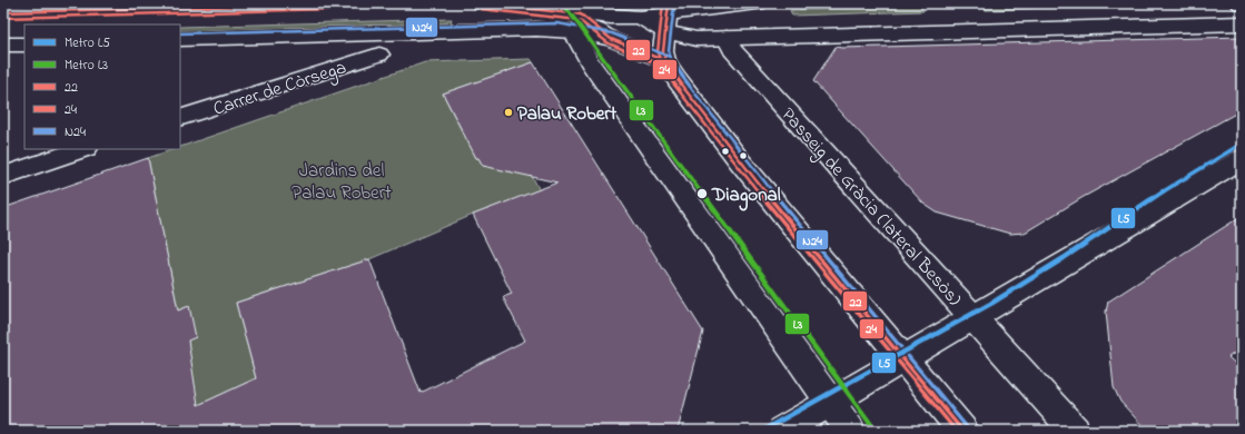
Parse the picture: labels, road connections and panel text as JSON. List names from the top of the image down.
{
  "streets": {
    "street": ["Carrer de Còrsega", "Passeig de Gràcia (lateral Besòs)"]
  },
  "parks": ["Jardins del Palau Robert"],
  "places": ["Palau Robert", "Diagonal"],
  "lines": [
    "metro line L3",
    "transit line 22",
    "transit line 24",
    "transit line N24",
    "metro line L5"
  ],
  "legend": [
    "Metro L5",
    "Metro L3",
    "22",
    "24",
    "N24"
  ]
}
